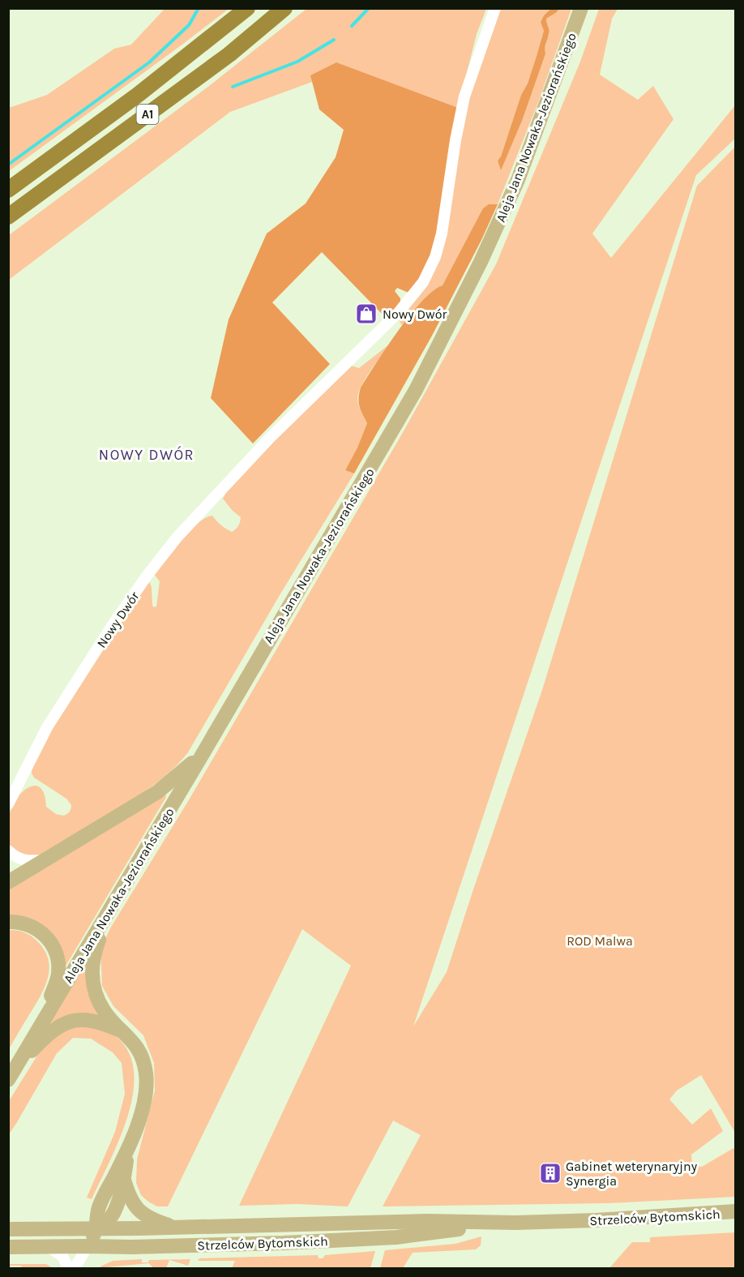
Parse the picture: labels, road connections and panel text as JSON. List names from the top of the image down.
{
  "streets": {
    "highway": ["A1"],
    "main road": ["Aleja Jana Nowaka-Jeziorańskiego", "Strzelców Bytomskich"],
    "street": ["Nowy Dwór"]
  },
  "districts": ["NOWY DWÓR"],
  "parks": ["ROD Malwa"],
  "places": {
    "shop": ["Nowy Dwór"],
    "building": ["Gabinet weterynaryjny Synergia"]
  }
}
